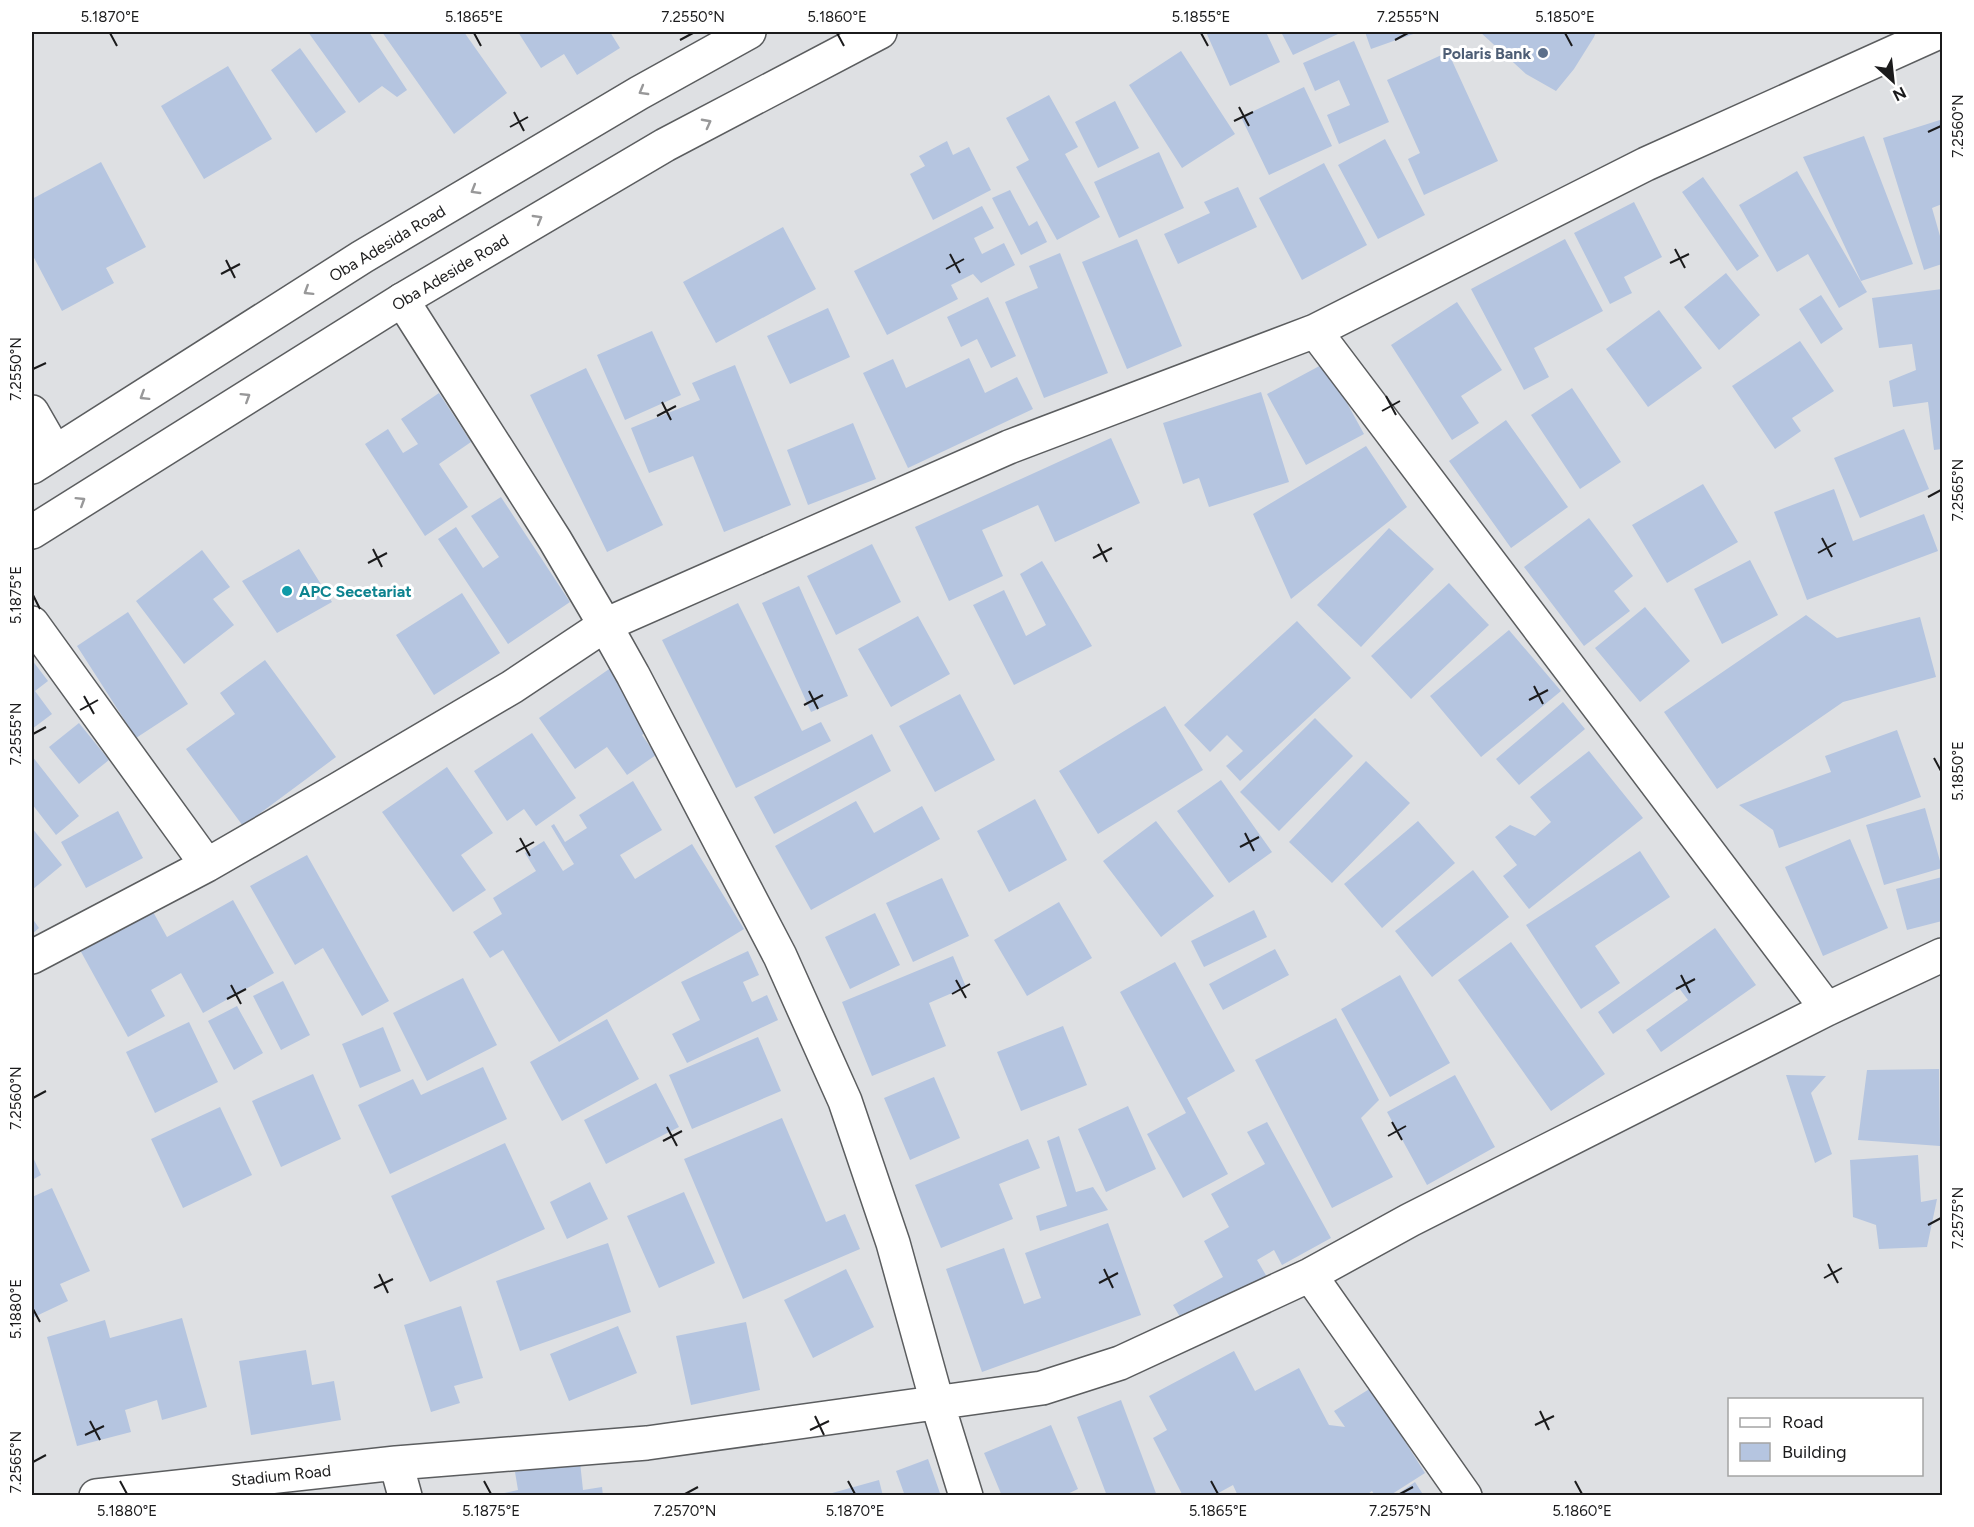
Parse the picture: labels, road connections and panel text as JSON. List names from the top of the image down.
{
  "streets": {
    "street": ["Oba Adesida Road", "Oba Adeside Road", "Stadium Road"]
  },
  "one_way": ["Oba Adesida Road", "Oba Adeside Road"],
  "places": ["Polaris Bank", "APC Secetariat"],
  "legend": ["Road", "Building"],
  "north": "bottom right",
  "coordinates": [
    "5.1870°E",
    "5.1865°E",
    "7.2550°N",
    "5.1860°E",
    "5.1855°E",
    "7.2555°N",
    "5.1850°E",
    "7.2560°N",
    "7.2565°N",
    "5.1875°E",
    "7.2575°N",
    "5.1880°E",
    "7.2570°N"
  ]
}
